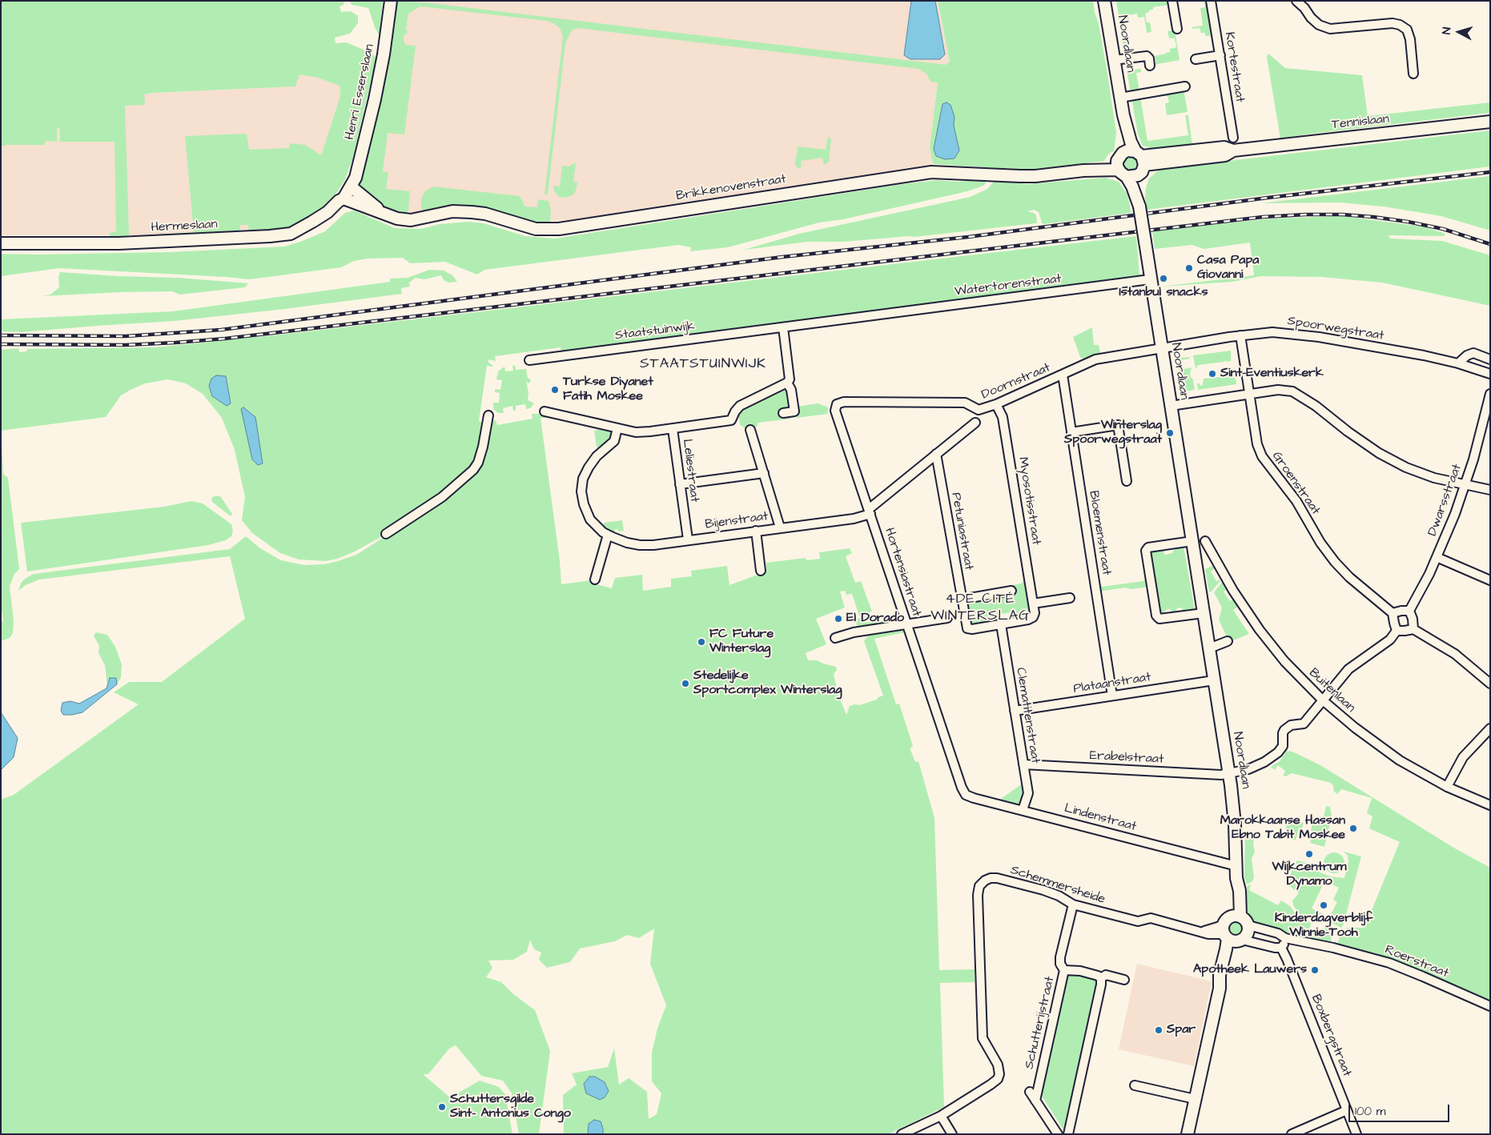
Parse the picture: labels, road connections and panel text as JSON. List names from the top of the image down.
{
  "streets": {
    "street": [
      "Noordlaan",
      "Kortestraat",
      "Henri Esserslaan",
      "Tennislaan",
      "Brikkenovenstraat",
      "Hermeslaan",
      "Watertorenstraat",
      "Spoorwegstraat",
      "Staatstuinwijk",
      "Doornstraat",
      "Leliestraat",
      "Groenstraat",
      "Dwarsstraat",
      "Myosotisstraat",
      "Bijenstraat",
      "Petuniastraat",
      "Bloemenstraat",
      "Hortensiastraat",
      "Plataanstraat",
      "Buitenlaan",
      "Clematitenstraat",
      "Erabelstraat",
      "Lindenstraat",
      "Schemmersheide",
      "Roerstraat",
      "Schutterijstraat",
      "Boxbergstraat"
    ]
  },
  "crossings": [
    ["Noordlaan", "Tennislaan"],
    ["Noordlaan", "Brikkenovenstraat"],
    ["Noordlaan", "Watertorenstraat"],
    ["Noordlaan", "Spoorwegstraat"],
    ["Noordlaan", "Doornstraat"],
    ["Noordlaan", "Plataanstraat"],
    ["Noordlaan", "Erabelstraat"],
    ["Noordlaan", "Lindenstraat"],
    ["Henri Esserslaan", "Brikkenovenstraat"],
    ["Brikkenovenstraat", "Hermeslaan"],
    ["Watertorenstraat", "Staatstuinwijk"],
    ["Spoorwegstraat", "Doornstraat"],
    ["Spoorwegstraat", "Groenstraat"],
    ["Doornstraat", "Myosotisstraat"],
    ["Doornstraat", "Bloemenstraat"],
    ["Doornstraat", "Hortensiastraat"],
    ["Leliestraat", "Bijenstraat"],
    ["Bijenstraat", "Petuniastraat"],
    ["Bijenstraat", "Hortensiastraat"],
    ["Petuniastraat", "Clematitenstraat"],
    ["Bloemenstraat", "Plataanstraat"],
    ["Hortensiastraat", "Lindenstraat"],
    ["Plataanstraat", "Clematitenstraat"],
    ["Clematitenstraat", "Erabelstraat"],
    ["Clematitenstraat", "Lindenstraat"],
    ["Schemmersheide", "Schutterijstraat"]
  ],
  "districts": ["STAATSTUINWIJK", "4DE CITÉ WINTERSLAG"],
  "places": [
    "Casa Papa Giovanni",
    "Istanbul snacks",
    "Sint-Eventiuskerk",
    "Turkse Diyanet Fatih Moskee",
    "Winterslag Spoorwegstraat",
    "El Dorado",
    "FC Future Winterslag",
    "Stedelijke Sportcomplex Winterslag",
    "Marokkaanse Hassan Ebno Tabit Moskee",
    "Wijkcentrum Dynamo",
    "Kinderdagverblijf Winnie-Tooh",
    "Apotheek Lauwers",
    "Spar",
    "Schuttersgilde Sint- Antonius Congo"
  ],
  "scale_bar": "100 m",
  "north": "left"
}
